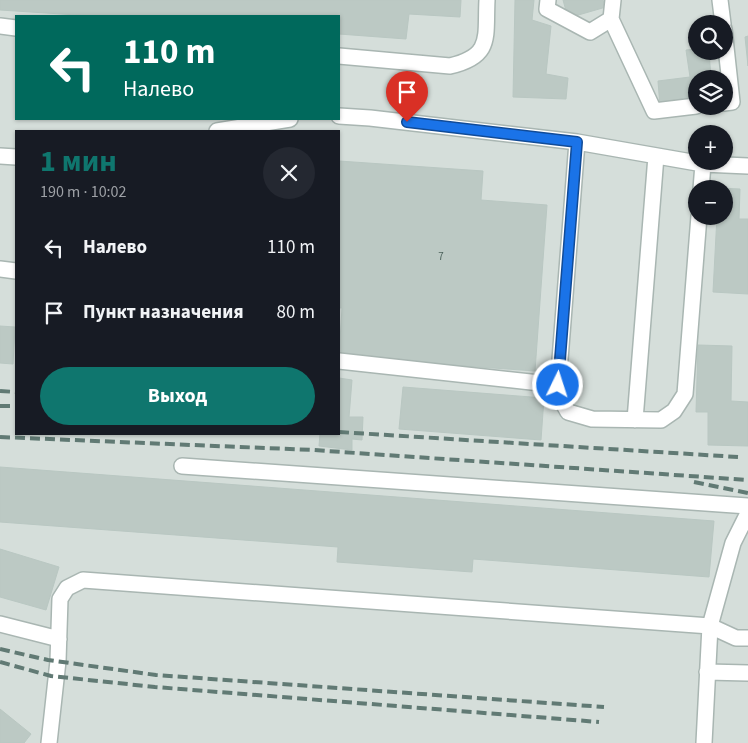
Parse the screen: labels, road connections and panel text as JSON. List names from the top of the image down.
{
  "house_numbers": ["7"],
  "page": {
    "map_buttons": ["+", "−"],
    "turn": ["110 m", "Налево"],
    "heading": ["1 мин", "190 m · 10:02"],
    "list": [
      {
        "name": "Налево",
        "value": "110 m"
      },
      {
        "name": "Пункт назначения",
        "value": "80 m"
      }
    ],
    "buttons": "Выход"
  }
}
